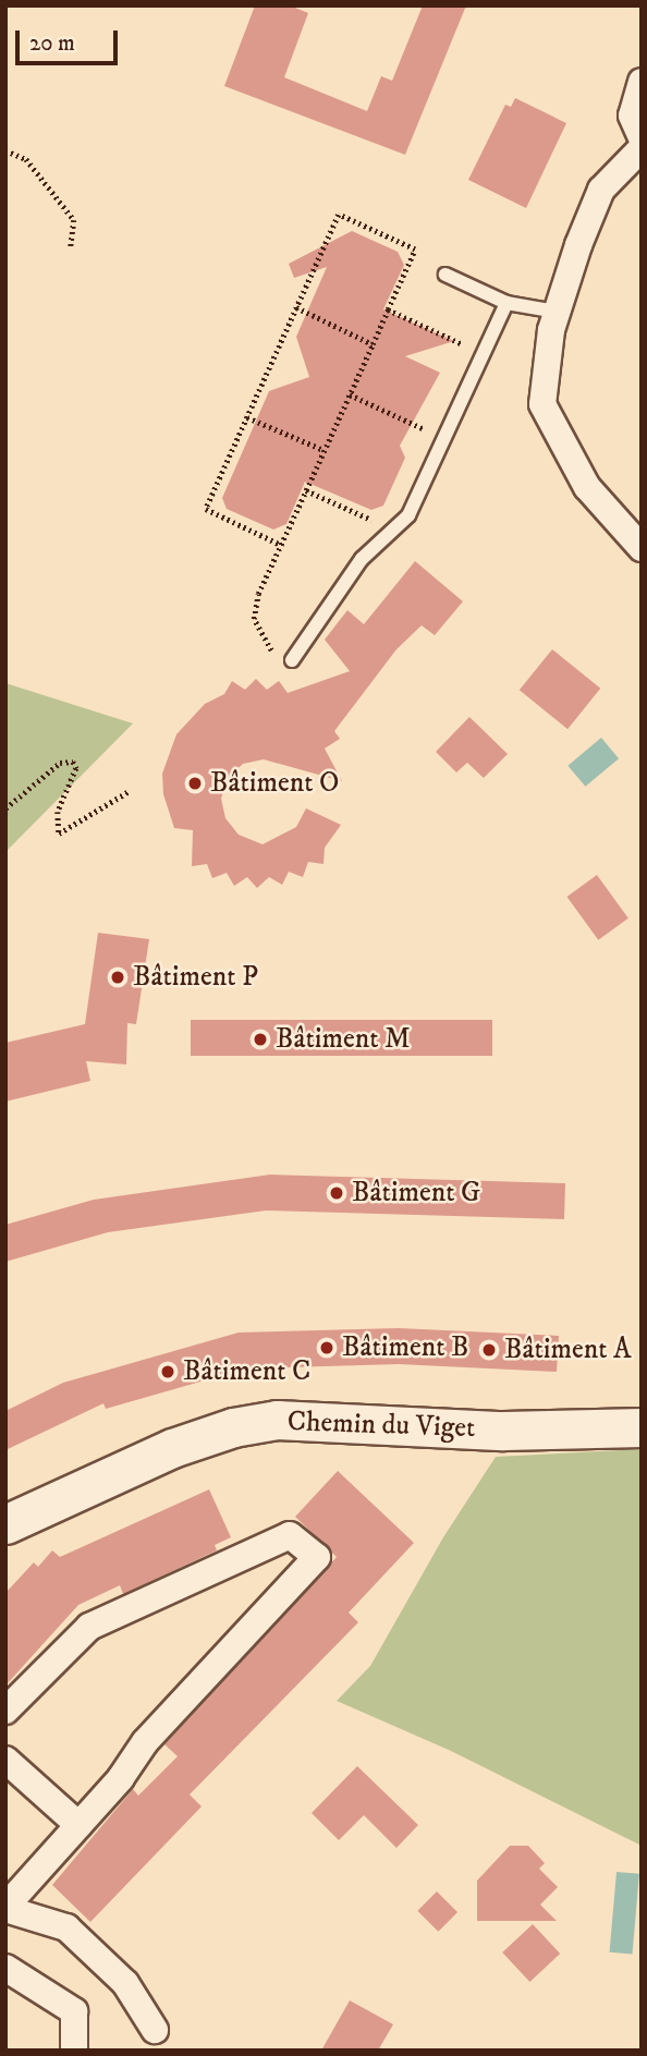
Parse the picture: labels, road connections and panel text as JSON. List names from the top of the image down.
{
  "streets": {
    "street": ["Chemin du Viget"]
  },
  "places": [
    "Bâtiment O",
    "Bâtiment P",
    "Bâtiment M",
    "Bâtiment G",
    "Bâtiment B",
    "Bâtiment A",
    "Bâtiment C"
  ],
  "scale_bar": "20 m"
}
